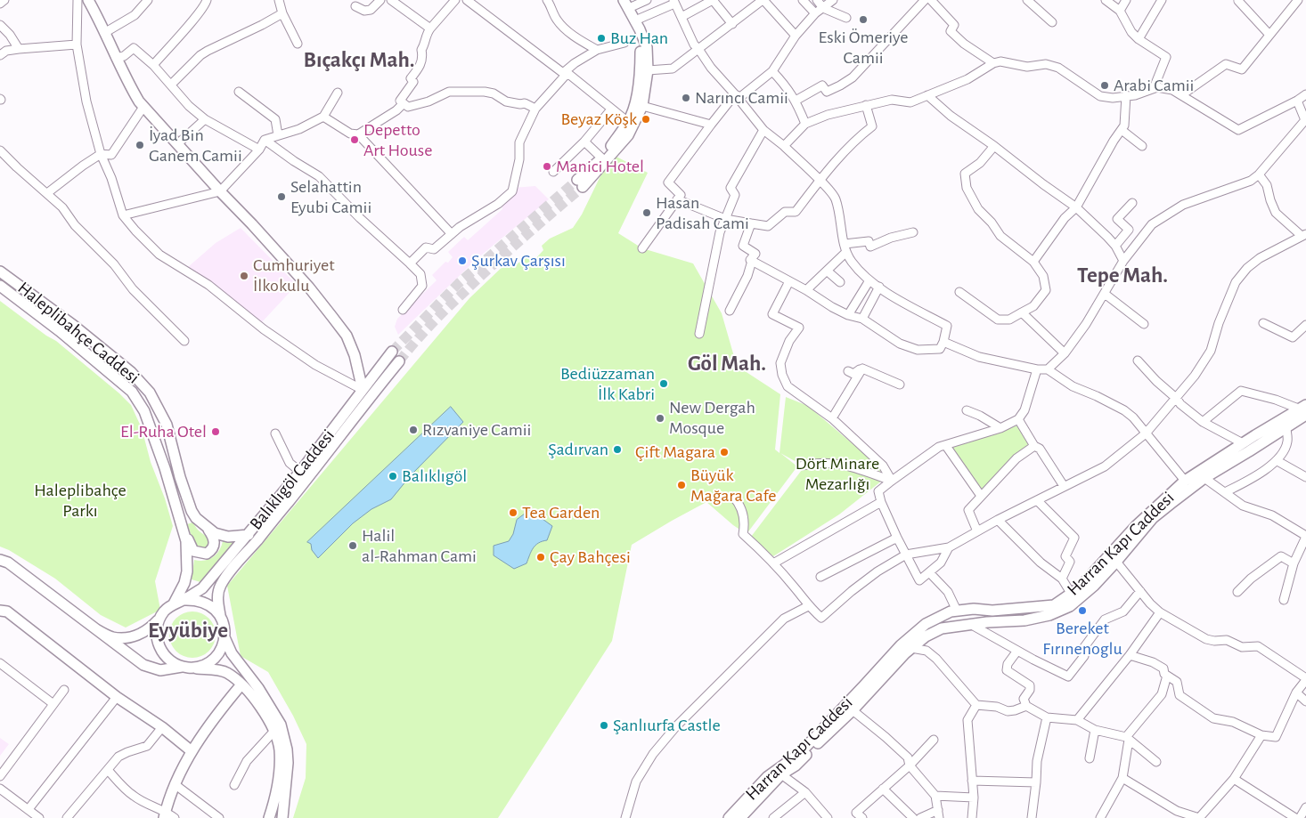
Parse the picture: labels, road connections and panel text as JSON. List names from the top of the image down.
{
  "streets": {
    "main road": ["Haleplibahçe Caddesi", "Balıklıgöl Caddesi", "Harran Kapı Caddesi"]
  },
  "crossings": [
    ["Haleplibahçe Caddesi", "Balıklıgöl Caddesi"]
  ],
  "districts": [
    "Bıçakçı Mah.",
    "Tepe Mah.",
    "Göl Mah.",
    "Eyyübiye"
  ],
  "parks": ["Dört Minare Mezarlığı", "Haleplibahçe Parkı"],
  "places": [
    "Eski Ömeriye Camii",
    "Buz Han",
    "Arabi Camii",
    "Narıncı Camii",
    "Beyaz Köşk",
    "Depetto Art House",
    "İyad Bin Ganem Camii",
    "Manici Hotel",
    "Selahattin Eyubi Camii",
    "Hasan Padisah Cami",
    "Şurkav Çarşısı",
    "Cumhuriyet İlkokulu",
    "Bediüzzaman İlk Kabri",
    "New Dergah Mosque",
    "Rızvaniye Camii",
    "El-Ruha Otel",
    "Şadırvan",
    "Çift Magara",
    "Balıklıgöl",
    "Büyük Mağara Cafe",
    "Tea Garden",
    "Halil al-Rahman Cami",
    "Çay Bahçesi",
    "Bereket Fırınenoglu",
    "Şanlıurfa Castle"
  ]
}
